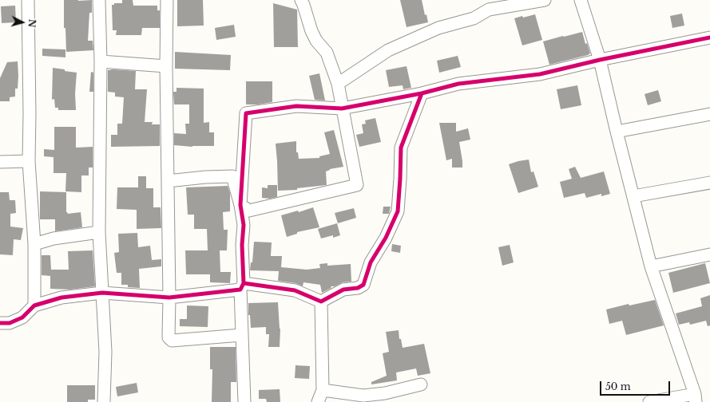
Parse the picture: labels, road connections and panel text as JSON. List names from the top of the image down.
{
  "scale_bar": "50 m",
  "north": "right"
}
